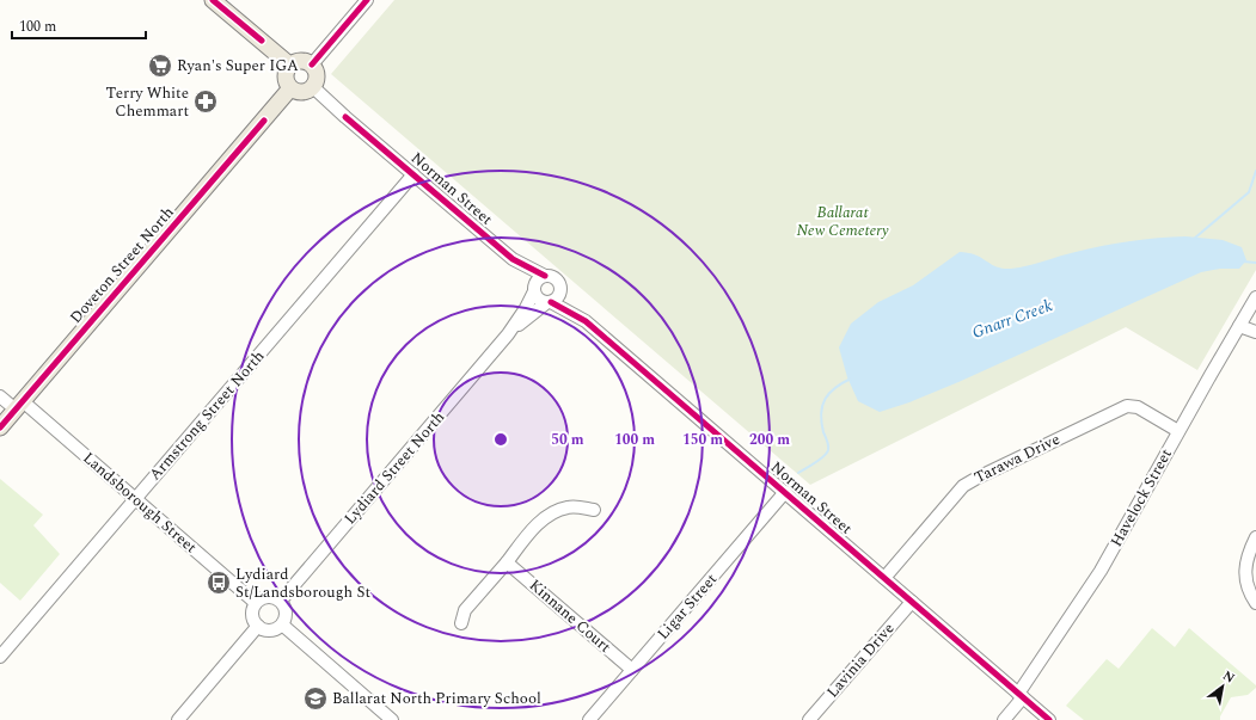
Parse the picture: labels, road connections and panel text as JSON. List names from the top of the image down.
{
  "streets": {
    "main road": ["Doveton Street North"],
    "street": [
      "Norman Street",
      "Armstrong Street North",
      "Tarawa Drive",
      "Lydiard Street North",
      "Havelock Street",
      "Landsborough Street",
      "Ligar Street",
      "Kinnane Court",
      "Lavinia Drive"
    ]
  },
  "crossings": [
    ["Norman Street", "Doveton Street North"],
    ["Norman Street", "Armstrong Street North"],
    ["Norman Street", "Tarawa Drive"],
    ["Norman Street", "Lydiard Street North"],
    ["Norman Street", "Havelock Street"],
    ["Norman Street", "Ligar Street"],
    ["Norman Street", "Lavinia Drive"],
    ["Doveton Street North", "Landsborough Street"],
    ["Armstrong Street North", "Landsborough Street"],
    ["Tarawa Drive", "Havelock Street"],
    ["Lydiard Street North", "Landsborough Street"],
    ["Ligar Street", "Kinnane Court"]
  ],
  "water": ["Gnarr Creek"],
  "parks": ["Ballarat New Cemetery"],
  "places": {
    "supermarket": ["Ryan's Super IGA"],
    "pharmacy": ["Terry White Chemmart"],
    "bus stop": ["Lydiard St/Landsborough St"],
    "school or university": ["Ballarat North Primary School"]
  },
  "scale_bar": "100 m",
  "north": "top right",
  "rings": [
    "50 m",
    "100 m",
    "150 m",
    "200 m"
  ]
}
